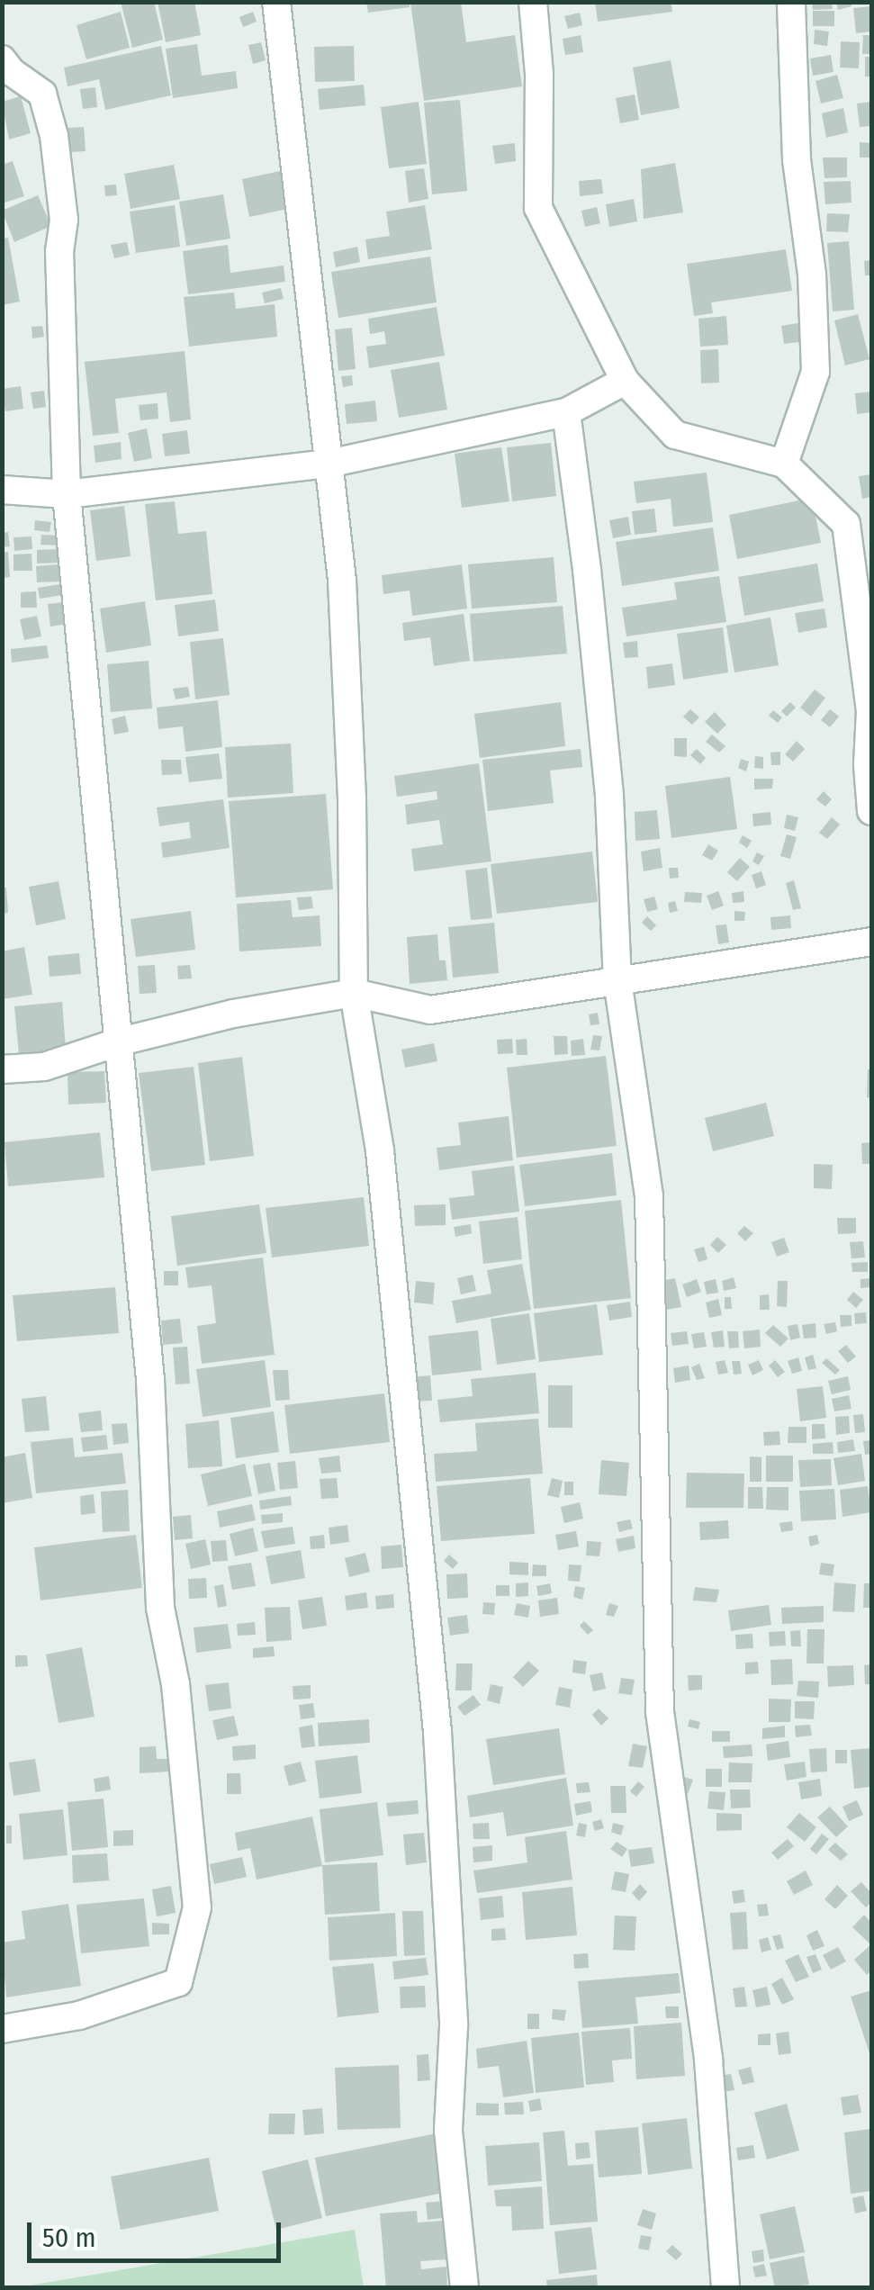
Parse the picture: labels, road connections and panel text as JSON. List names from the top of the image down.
{
  "scale_bar": "50 m"
}
